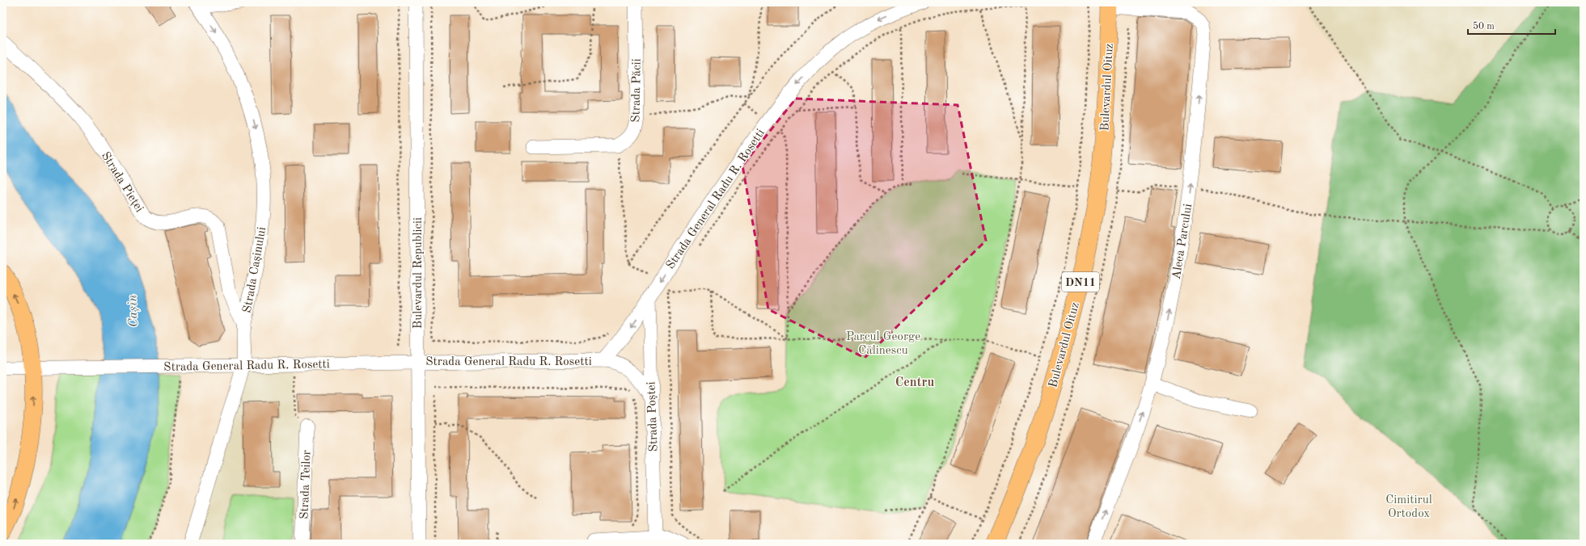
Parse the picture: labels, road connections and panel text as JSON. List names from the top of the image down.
{
  "streets": {
    "main road": ["Bulevardul Oituz", "DN11"],
    "street": [
      "Strada Păcii",
      "Strada Pieței",
      "Strada General Radu R. Rosetti",
      "Aleea Parcului",
      "Strada Cașinului",
      "Bulevardul Republicii",
      "Strada Poștei",
      "Strada Teilor"
    ]
  },
  "crossings": [
    ["Bulevardul Oituz", "Aleea Parcului"],
    ["Strada Pieței", "Strada Cașinului"],
    ["Strada General Radu R. Rosetti", "Strada Cașinului"],
    ["Strada General Radu R. Rosetti", "Bulevardul Republicii"],
    ["Strada General Radu R. Rosetti", "Strada Poștei"]
  ],
  "one_way": ["Strada General Radu R. Rosetti", "Aleea Parcului", "Strada Cașinului"],
  "districts": ["Centru"],
  "water": ["Cașin"],
  "parks": ["Parcul George Călinescu", "Cimitirul Ortodox"],
  "scale_bar": "50 m"
}
